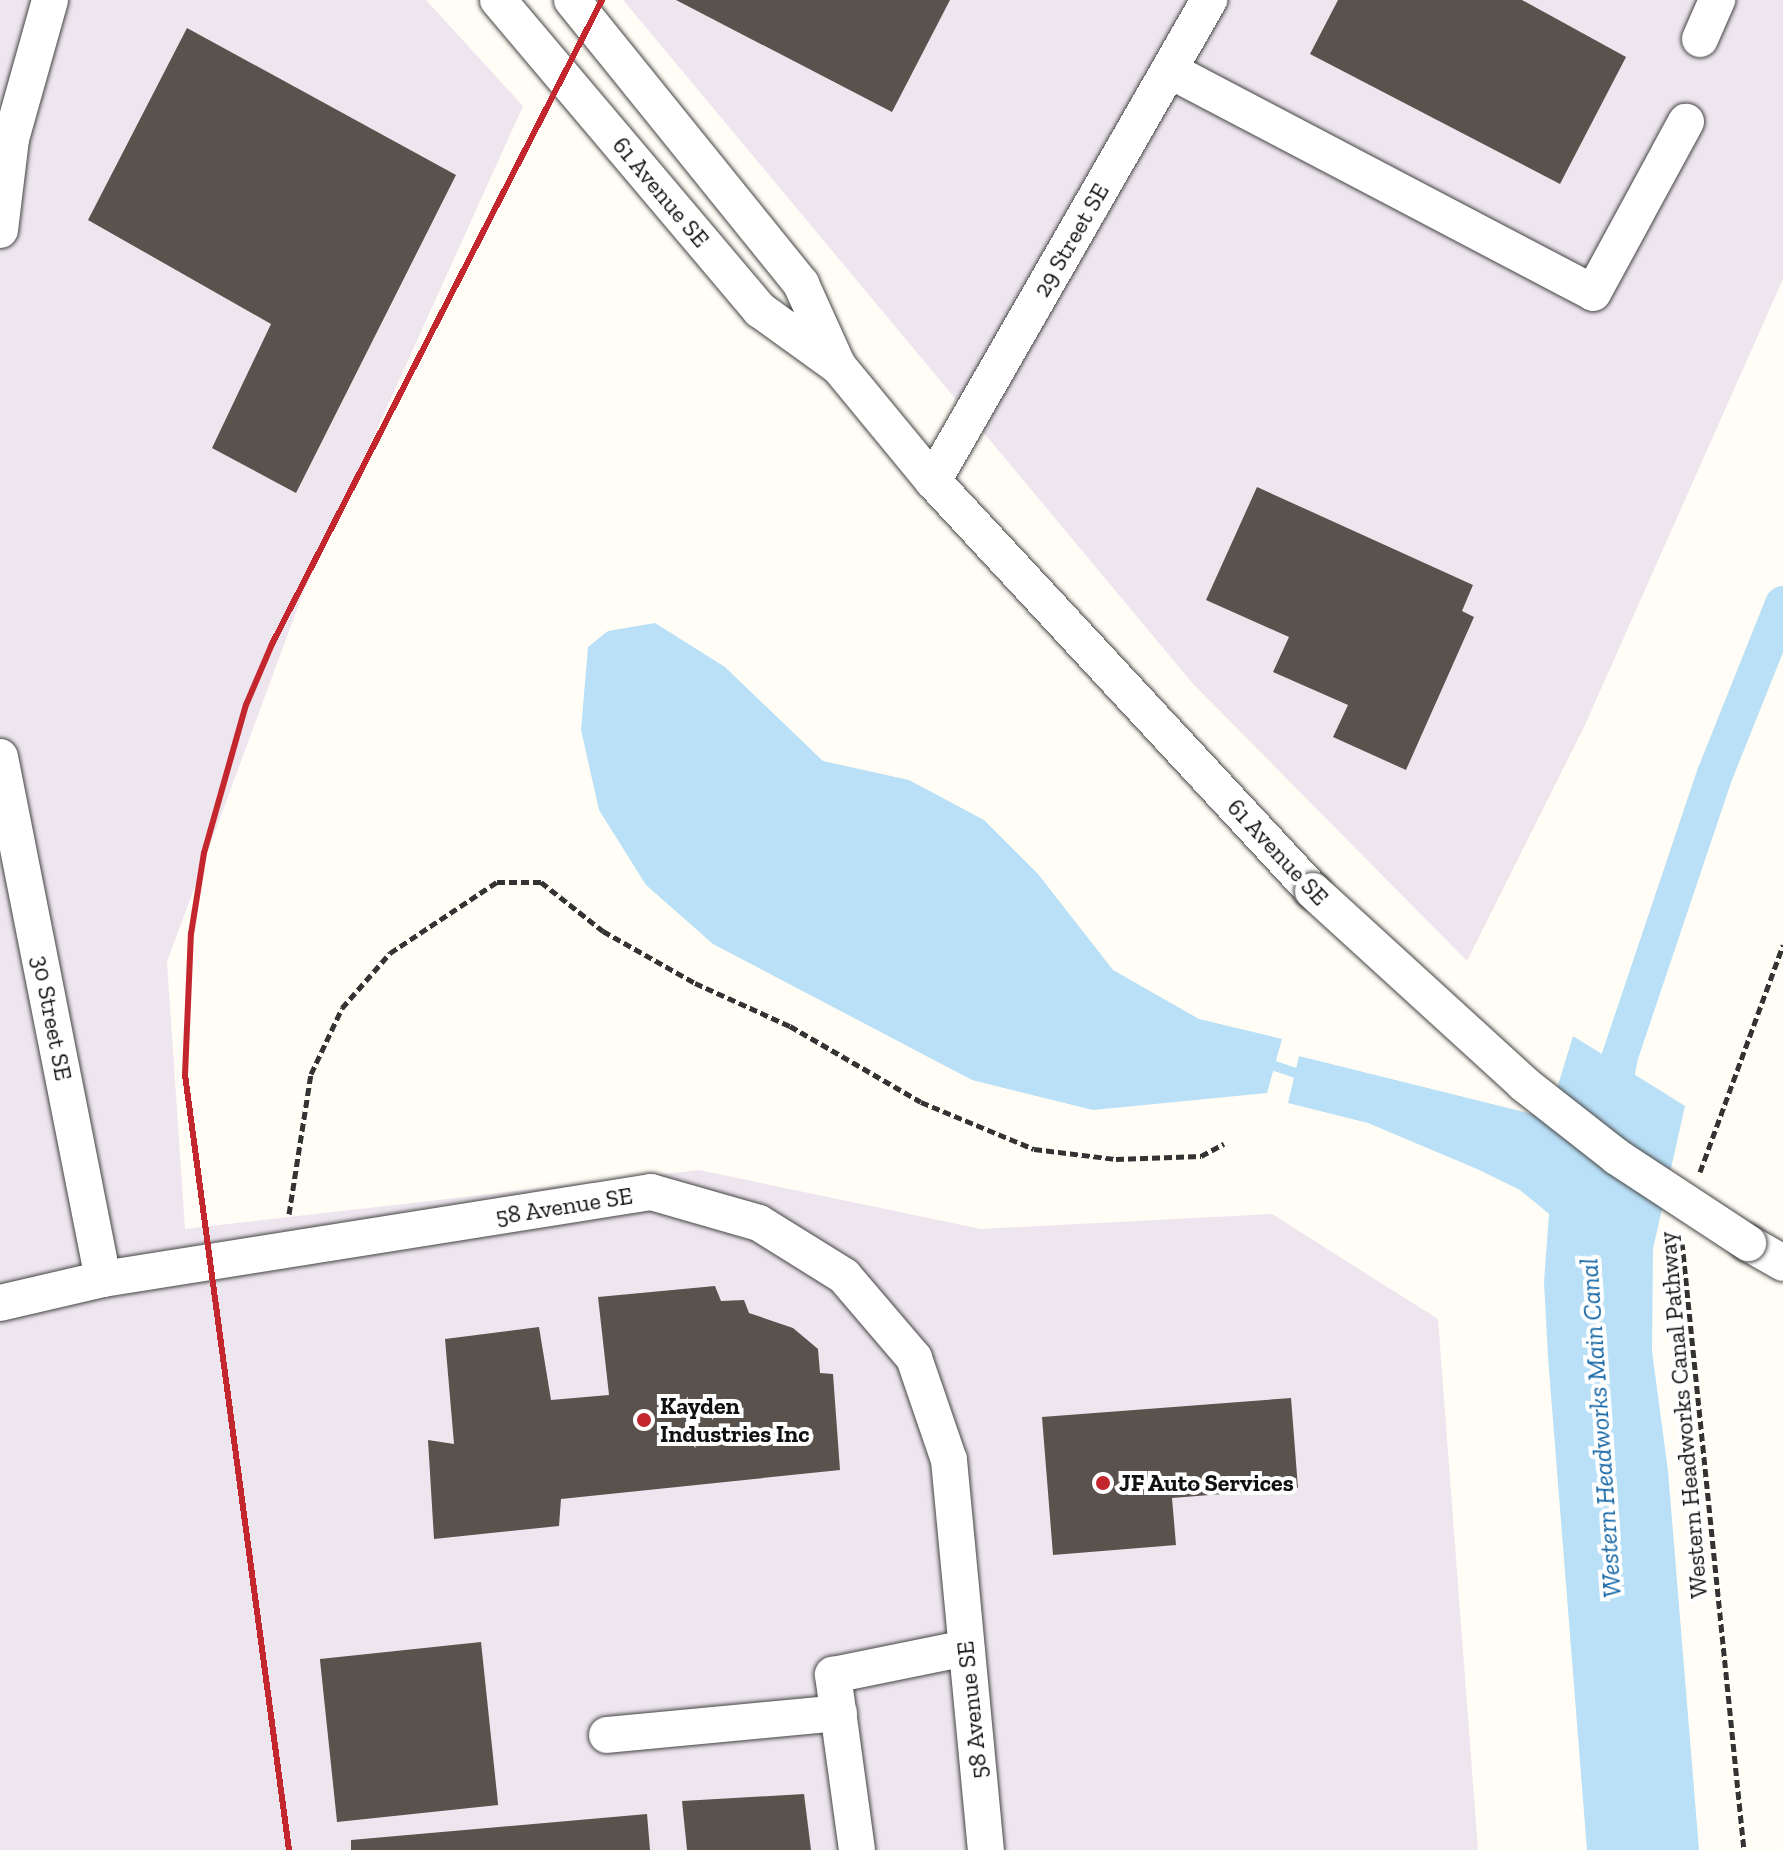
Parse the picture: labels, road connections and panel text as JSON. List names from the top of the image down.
{
  "streets": {
    "street": [
      "61 Avenue SE",
      "29 Street SE",
      "30 Street SE",
      "58 Avenue SE"
    ],
    "path": ["Western Headworks Canal Pathway"]
  },
  "crossings": [
    ["61 Avenue SE", "29 Street SE"],
    ["30 Street SE", "58 Avenue SE"]
  ],
  "water": ["Western Headworks Main Canal"],
  "places": ["Kayden Industries Inc", "JF Auto Services"]
}
